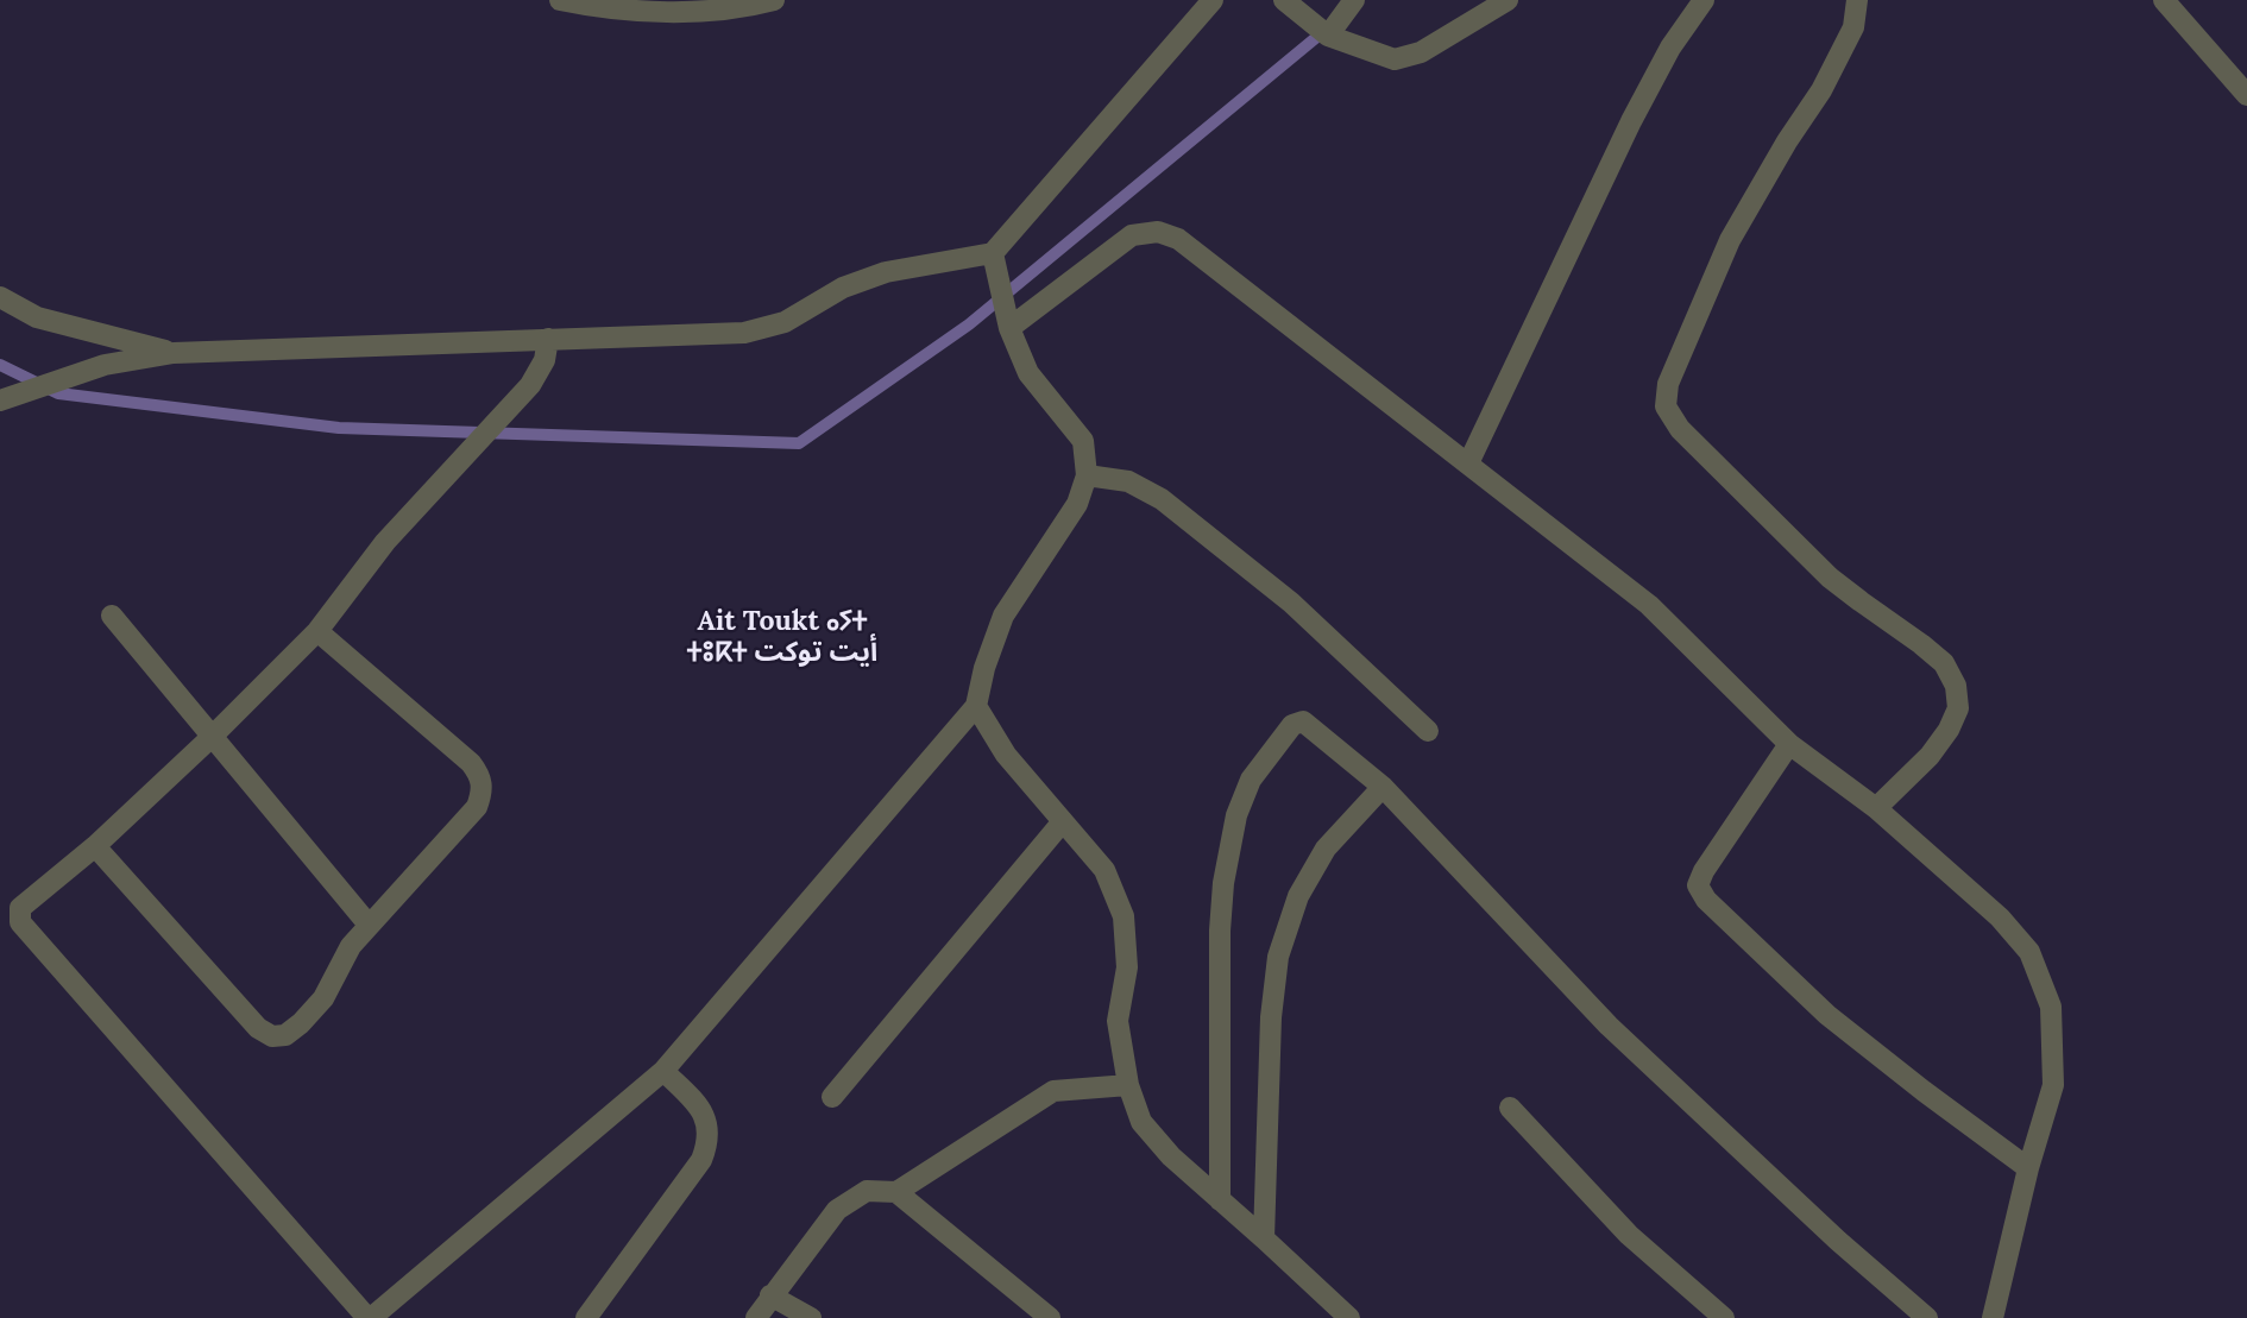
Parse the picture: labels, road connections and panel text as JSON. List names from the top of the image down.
{
  "districts": ["Ait Toukt ⴰⵢⵜ ⵜⵓⴽⵜ أيت توكت"]
}
